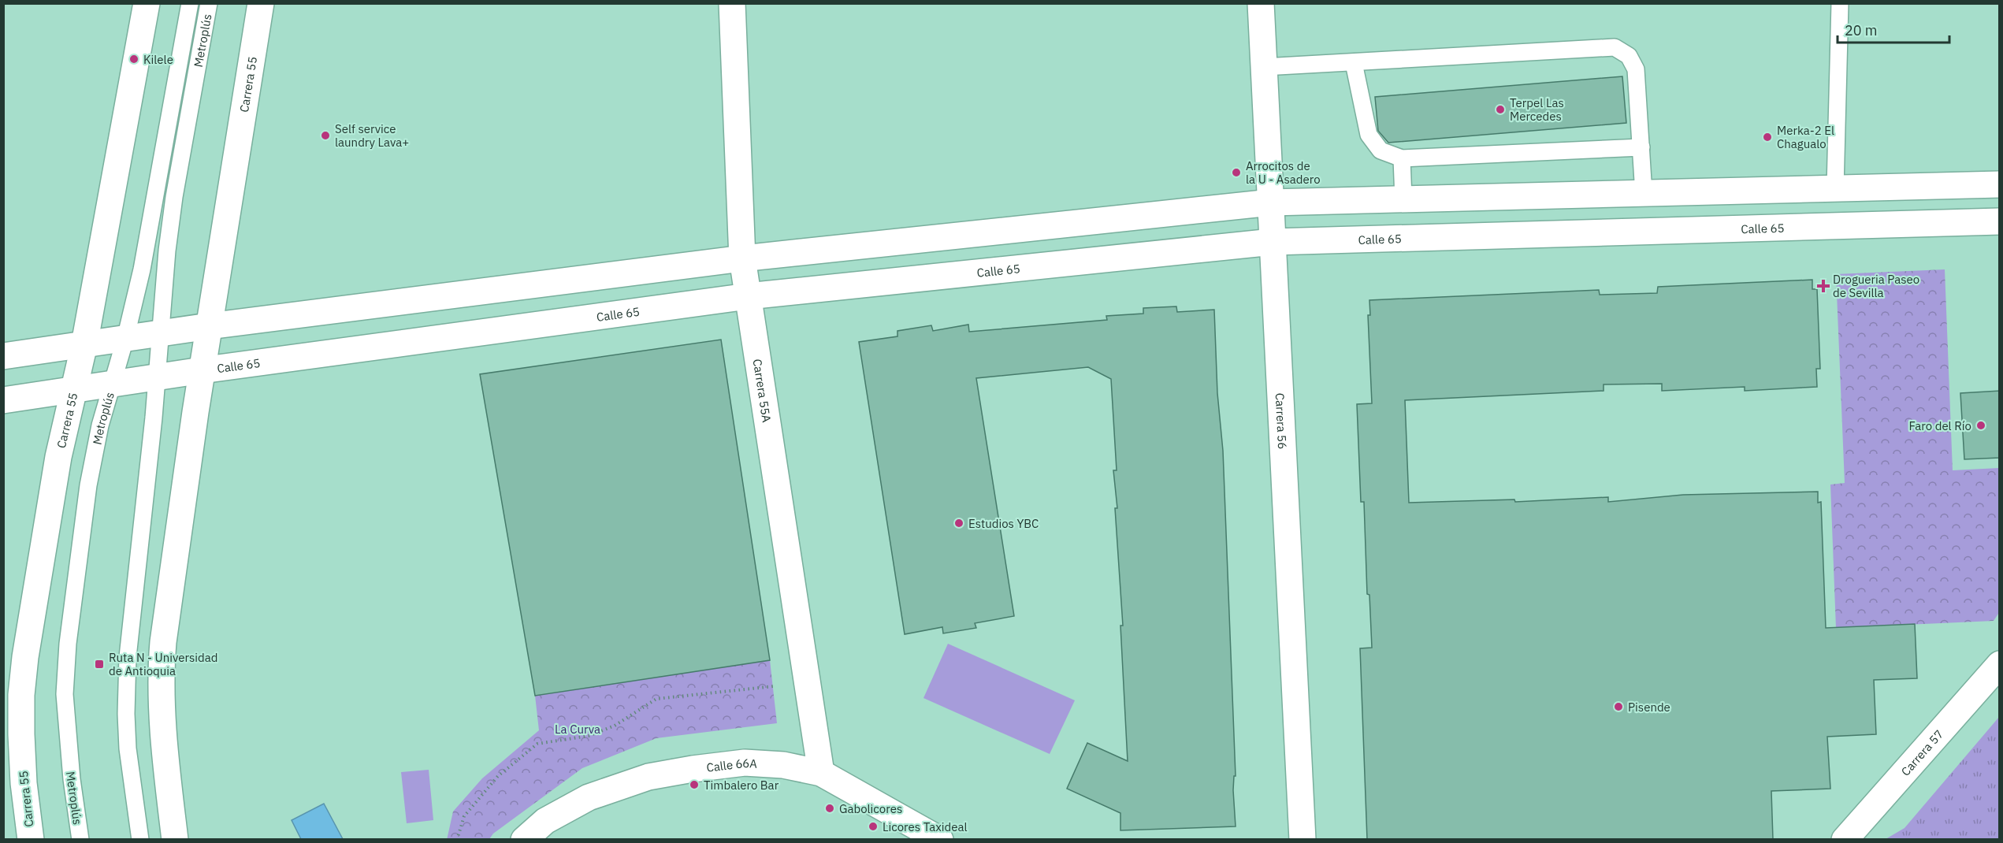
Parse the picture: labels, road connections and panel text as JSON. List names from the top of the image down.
{
  "streets": {
    "street": [
      "Carrera 55",
      "Calle 65",
      "Carrera 55A",
      "Carrera 56",
      "Carrera 57",
      "Calle 66A"
    ],
    "lane": ["Metroplús"]
  },
  "crossings": [
    ["Metroplús", "Calle 65"],
    ["Carrera 55", "Calle 65"],
    ["Calle 65", "Carrera 55A"],
    ["Calle 65", "Carrera 56"],
    ["Carrera 55A", "Calle 66A"]
  ],
  "parks": ["La Curva"],
  "places": {
    "other": [
      "Kilele",
      "Terpel Las Mercedes",
      "Self service laundry Lava+",
      "Merka-2 El Chagualo",
      "Arrocitos de la U - Asadero",
      "Faro del Río",
      "Estudios YBC",
      "Pisende",
      "Timbalero Bar",
      "Gabolicores",
      "Licores Taxideal"
    ],
    "health": ["Drogueria Paseo de Sevilla"],
    "transit": ["Ruta N - Universidad de Antioquia"]
  },
  "scale_bar": "20 m"
}
